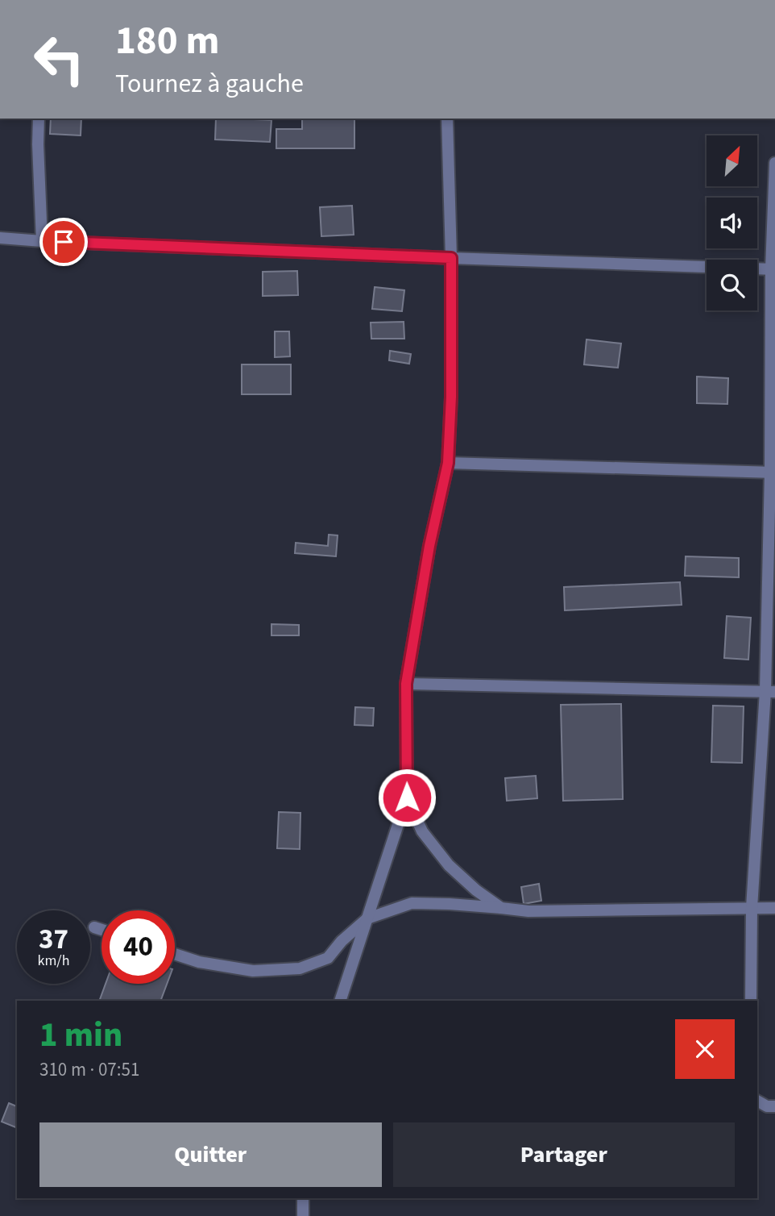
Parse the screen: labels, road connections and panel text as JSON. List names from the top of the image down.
{
  "north": "top right",
  "page": {
    "turn": ["180 m", "Tournez à gauche"],
    "speed": "37 km/h",
    "limit": "40",
    "heading": ["1 min", "310 m · 07:51"],
    "buttons": ["Quitter", "Partager"]
  }
}
